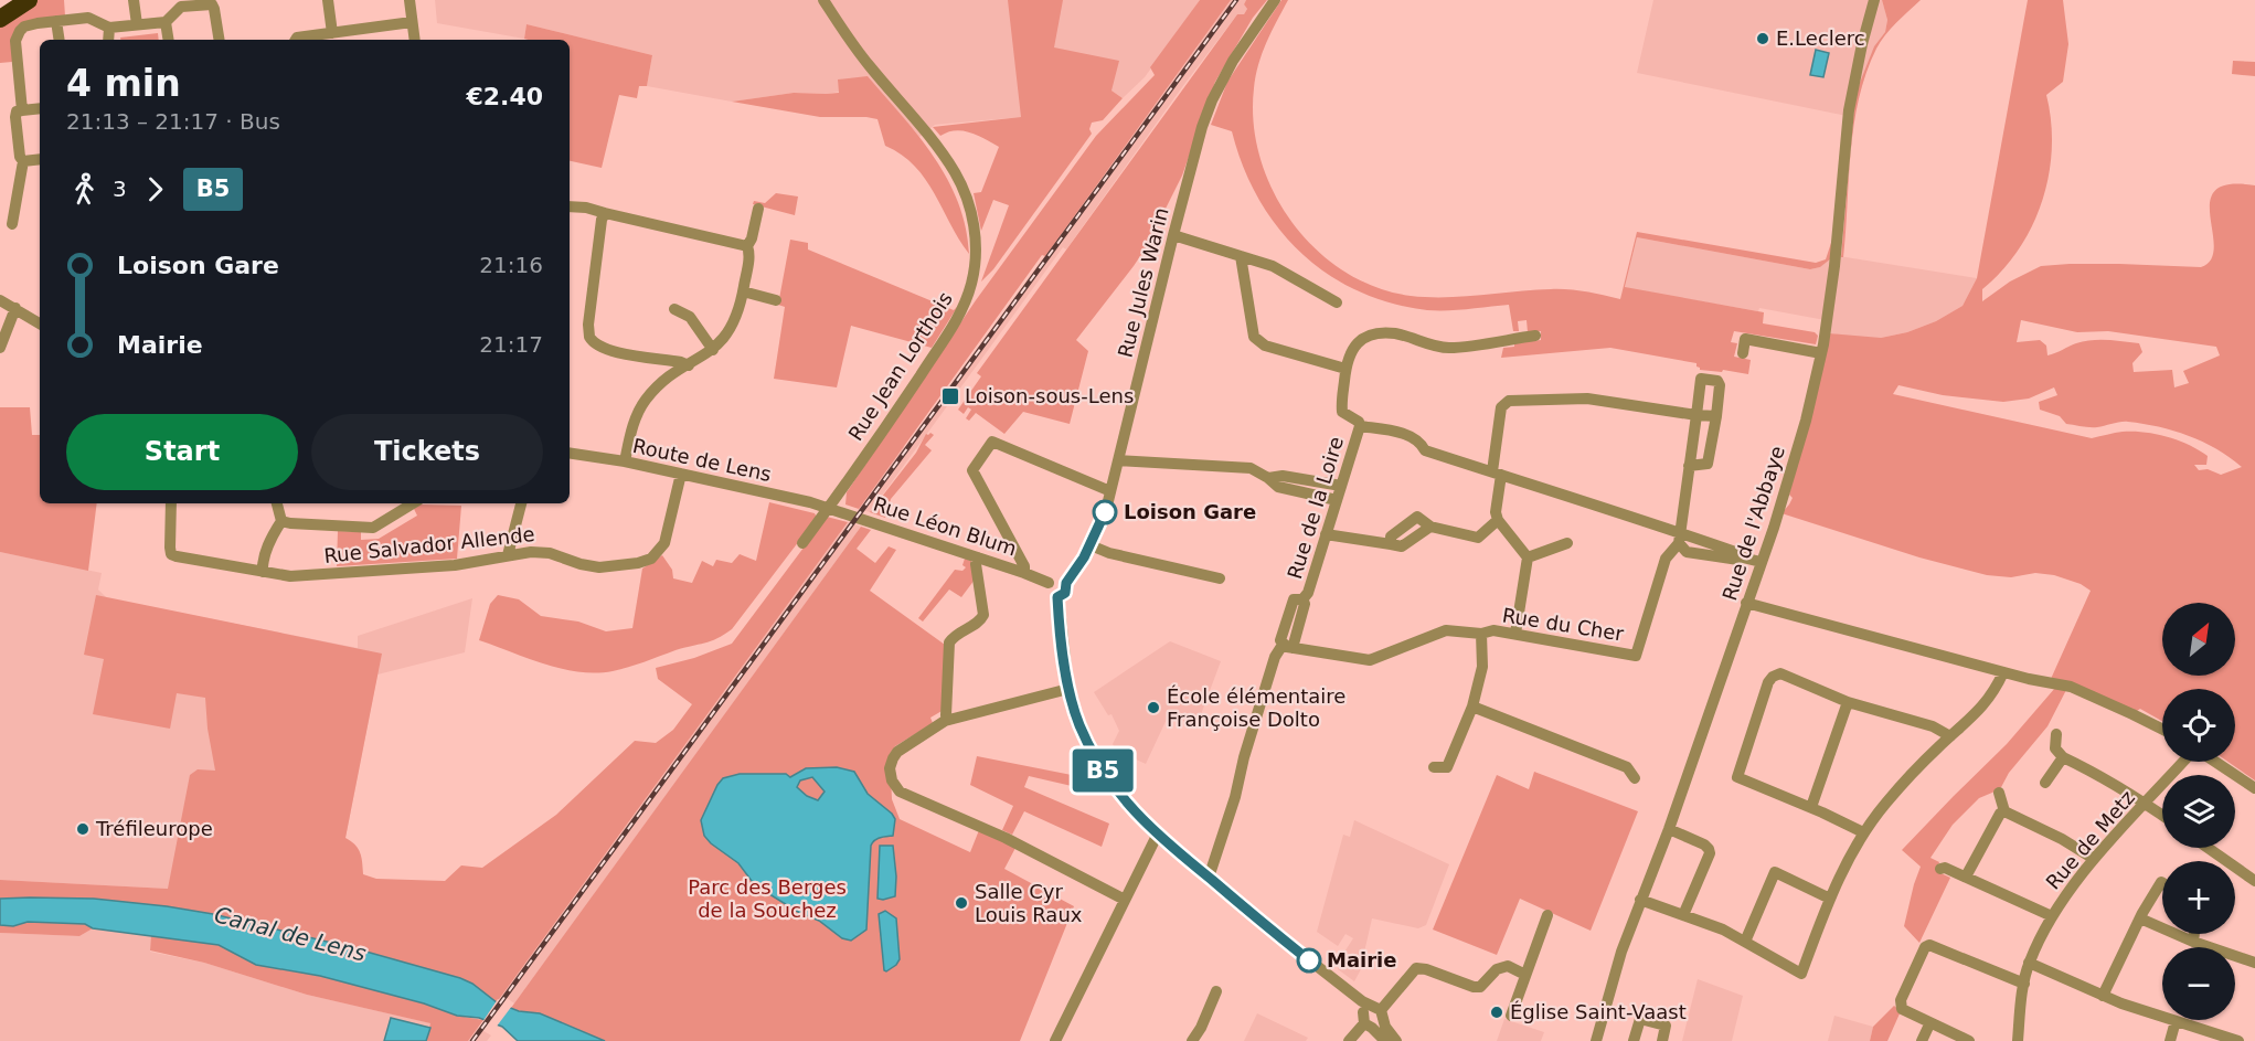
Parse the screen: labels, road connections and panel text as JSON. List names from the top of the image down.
{
  "streets": {
    "street": [
      "Rue Jules Warin",
      "Rue Jean Lorthois",
      "Route de Lens",
      "Rue de la Loire",
      "Rue de l'Abbaye",
      "Rue Léon Blum",
      "Rue Salvador Allende",
      "Rue du Cher",
      "Rue de Metz"
    ]
  },
  "crossings": [
    ["Rue Jules Warin", "Rue Léon Blum"],
    ["Rue Jean Lorthois", "Route de Lens"],
    ["Rue Jean Lorthois", "Rue Léon Blum"],
    ["Route de Lens", "Rue Léon Blum"],
    ["Route de Lens", "Rue Salvador Allende"],
    ["Rue de la Loire", "Rue du Cher"]
  ],
  "water": ["Canal de Lens"],
  "parks": ["Parc des Berges de la Souchez"],
  "places": {
    "other": [
      "E.Leclerc",
      "Loison Gare",
      "École élémentaire Françoise Dolto",
      "Tréfileurope",
      "Salle Cyr Louis Raux",
      "Mairie",
      "Église Saint-Vaast"
    ],
    "transit": ["Loison-sous-Lens"]
  },
  "lines": ["bus line B5"],
  "north": "top right",
  "page": {
    "on_map": "B5",
    "heading": ["4 min", "21:13 – 21:17 · Bus", "€2.40"],
    "legs": ["3", "B5"],
    "list": [
      {
        "name": "Loison Gare",
        "value": "21:16"
      },
      {
        "name": "Mairie",
        "value": "21:17"
      }
    ],
    "buttons": ["Start", "Tickets"],
    "map_buttons": ["+", "−"]
  }
}
